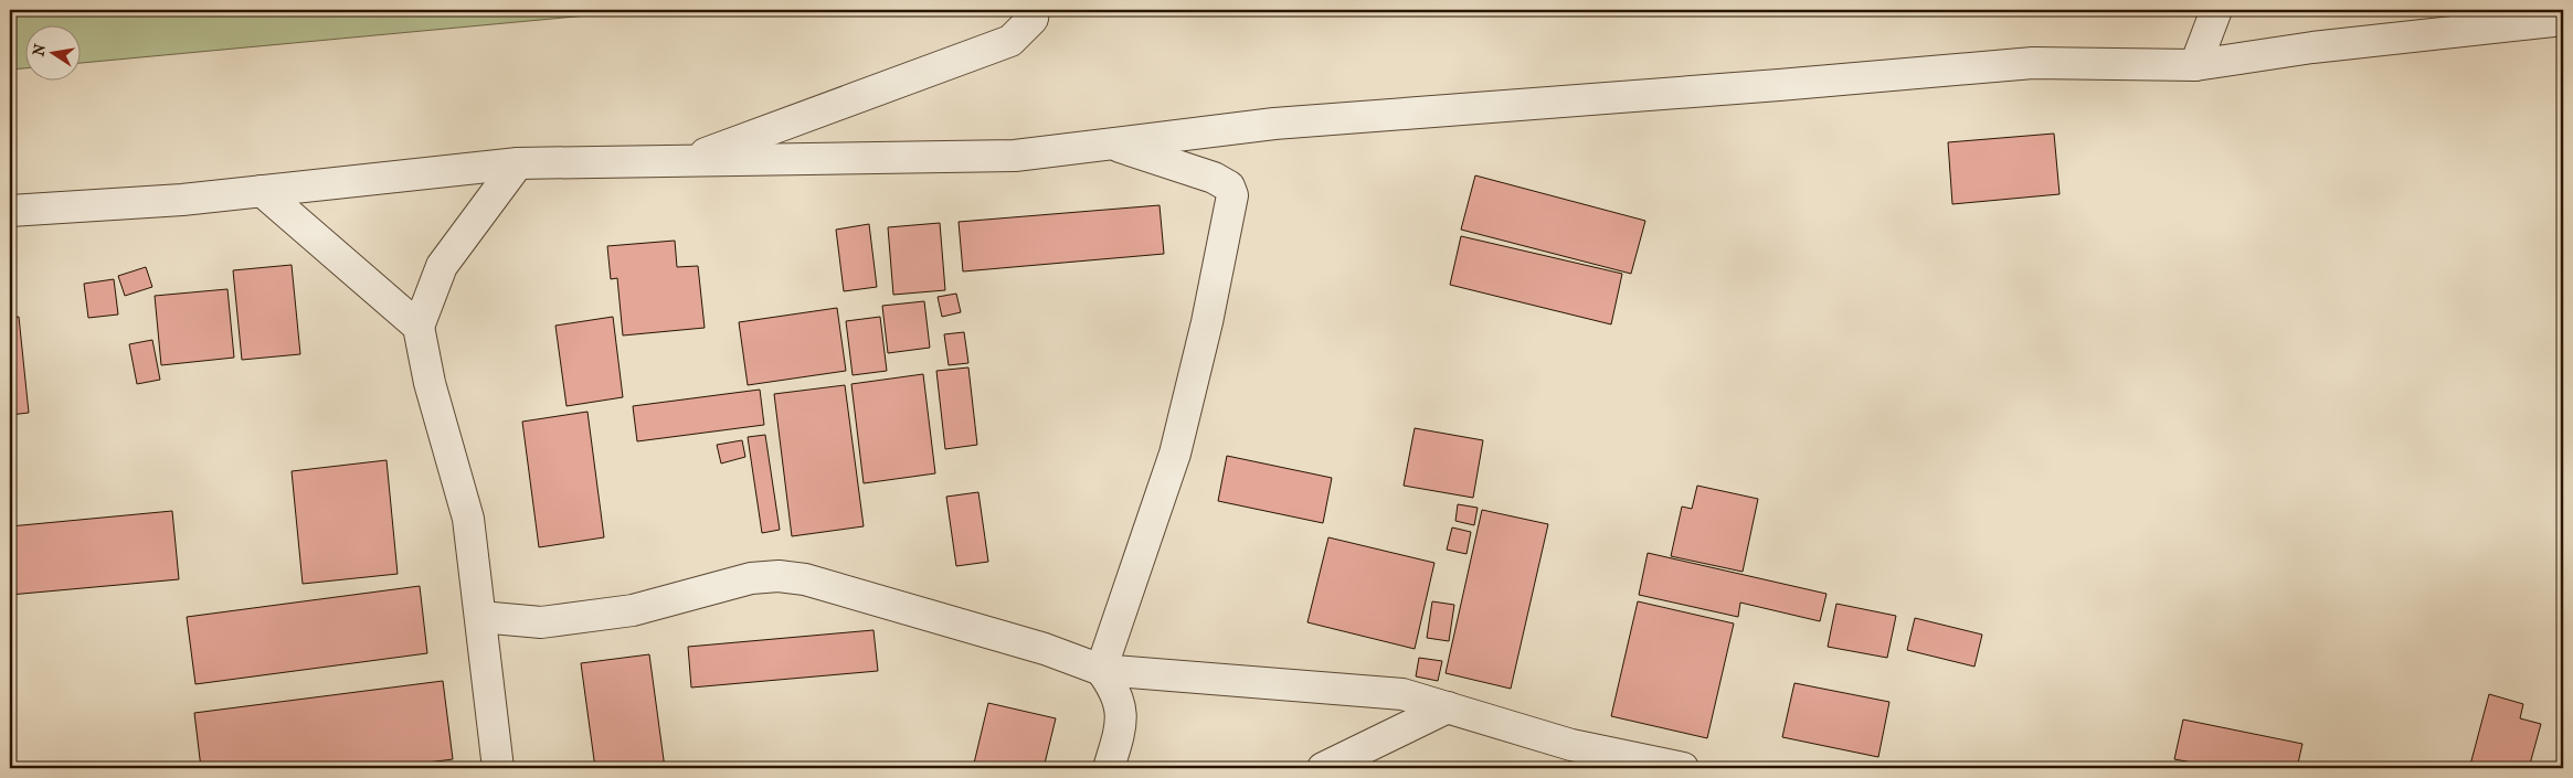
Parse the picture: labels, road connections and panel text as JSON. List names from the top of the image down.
{
  "north": "left"
}
